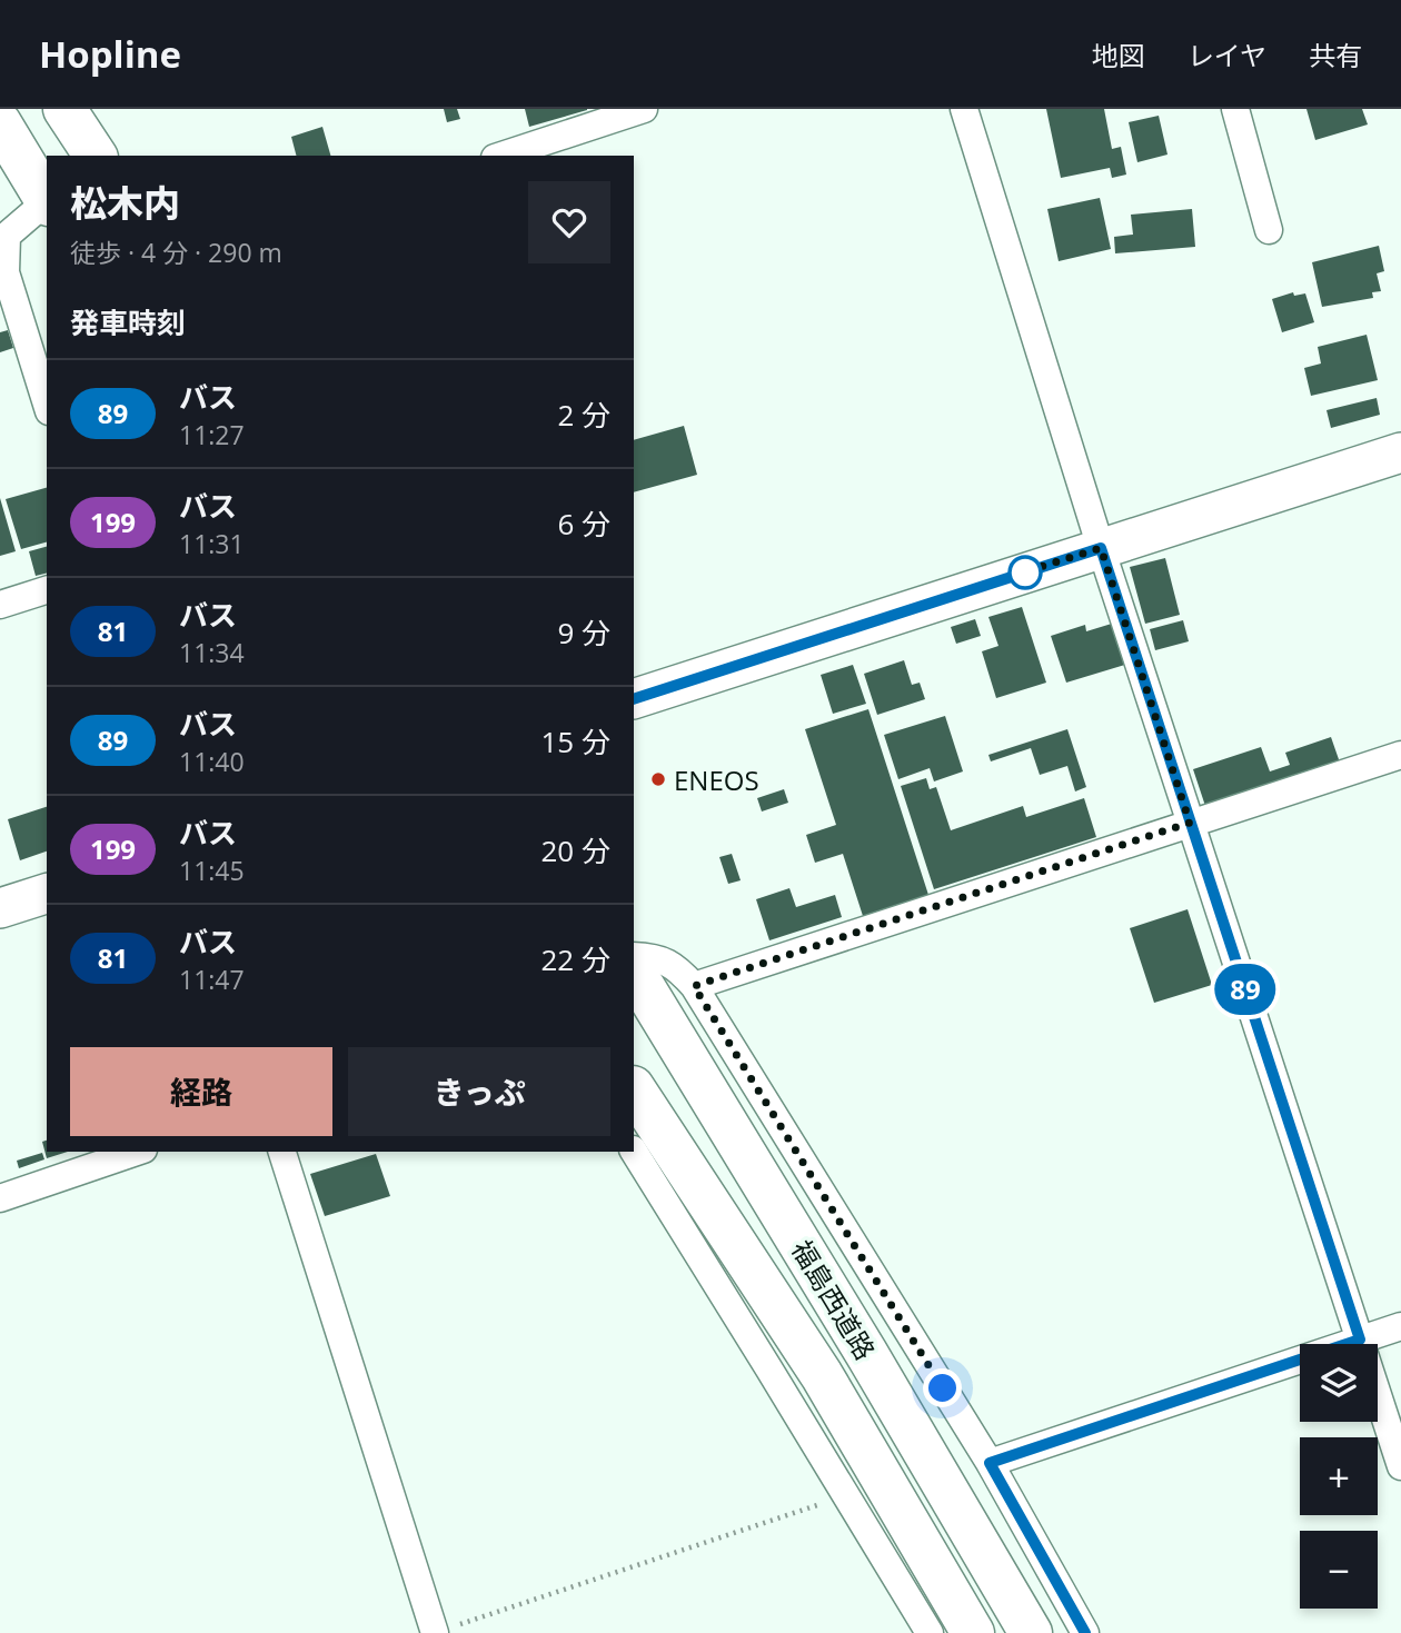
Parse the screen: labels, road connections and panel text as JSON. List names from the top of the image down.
{
  "streets": {
    "highway": ["福島西道路"]
  },
  "places": ["ENEOS"],
  "lines": ["bus line 89"],
  "page": {
    "header": "Hopline",
    "nav": ["地図", "レイヤ", "共有"],
    "on_map": "89",
    "heading": [
      ["松木内", "徒歩 · 4 分 · 290 m"],
      "発車時刻"
    ],
    "list": [
      {
        "mark": "89",
        "name": "バス",
        "note": "11:27",
        "value": "2 分"
      },
      {
        "mark": "199",
        "name": "バス",
        "note": "11:31",
        "value": "6 分"
      },
      {
        "mark": "81",
        "name": "バス",
        "note": "11:34",
        "value": "9 分"
      },
      {
        "mark": "89",
        "name": "バス",
        "note": "11:40",
        "value": "15 分"
      },
      {
        "mark": "199",
        "name": "バス",
        "note": "11:45",
        "value": "20 分"
      },
      {
        "mark": "81",
        "name": "バス",
        "note": "11:47",
        "value": "22 分"
      }
    ],
    "buttons": ["経路", "きっぷ"],
    "map_buttons": ["+", "−"]
  }
}
